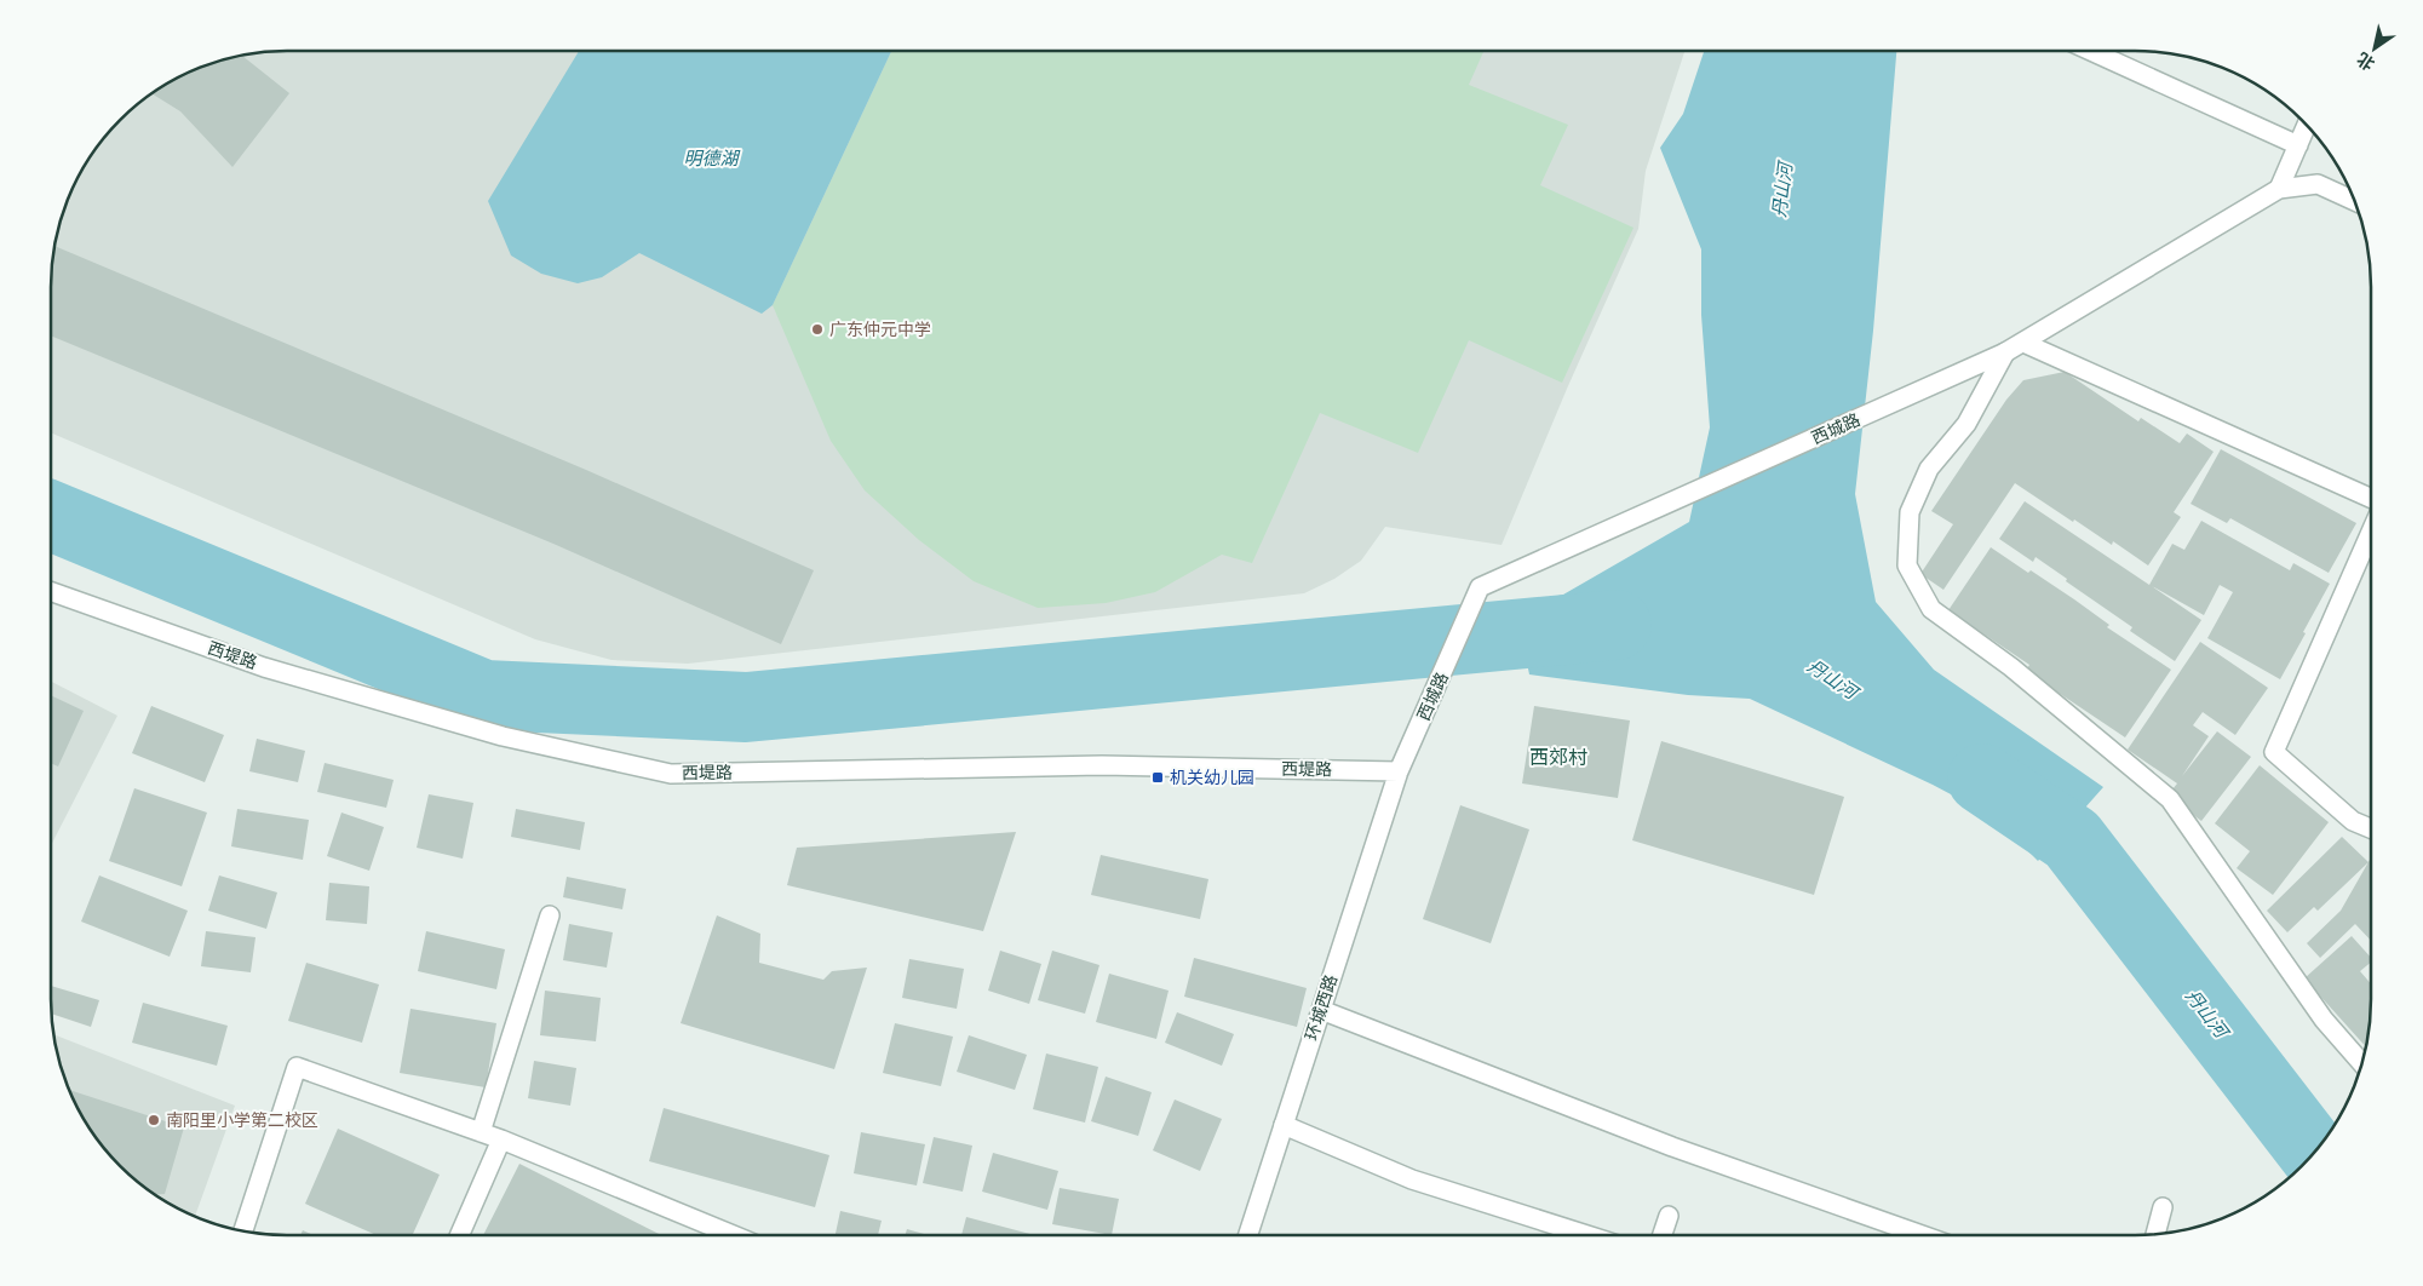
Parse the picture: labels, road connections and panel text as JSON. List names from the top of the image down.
{
  "streets": {
    "street": ["西城路", "西堤路", "环城西路"]
  },
  "crossings": [
    ["西城路", "西堤路"],
    ["西城路", "环城西路"],
    ["西堤路", "环城西路"]
  ],
  "districts": ["西郊村"],
  "water": ["明德湖", "丹山河"],
  "places": {
    "other": ["广东仲元中学", "南阳里小学第二校区"],
    "transit": ["机关幼儿园"]
  },
  "north": "bottom left"
}
